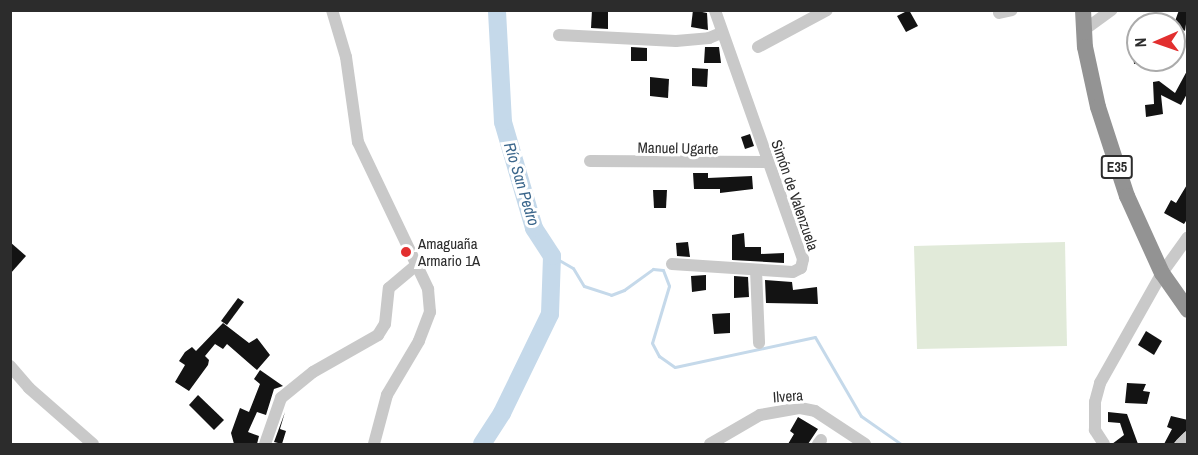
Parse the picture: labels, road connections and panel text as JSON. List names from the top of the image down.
{
  "streets": {
    "highway": ["E35"],
    "street": ["Manuel Ugarte", "Simón de Valenzuela", "Ilvera"]
  },
  "crossings": [
    ["Manuel Ugarte", "Simón de Valenzuela"]
  ],
  "water": ["Río San Pedro"],
  "places": ["Amaguaña Armario 1A"],
  "north": "left"
}
